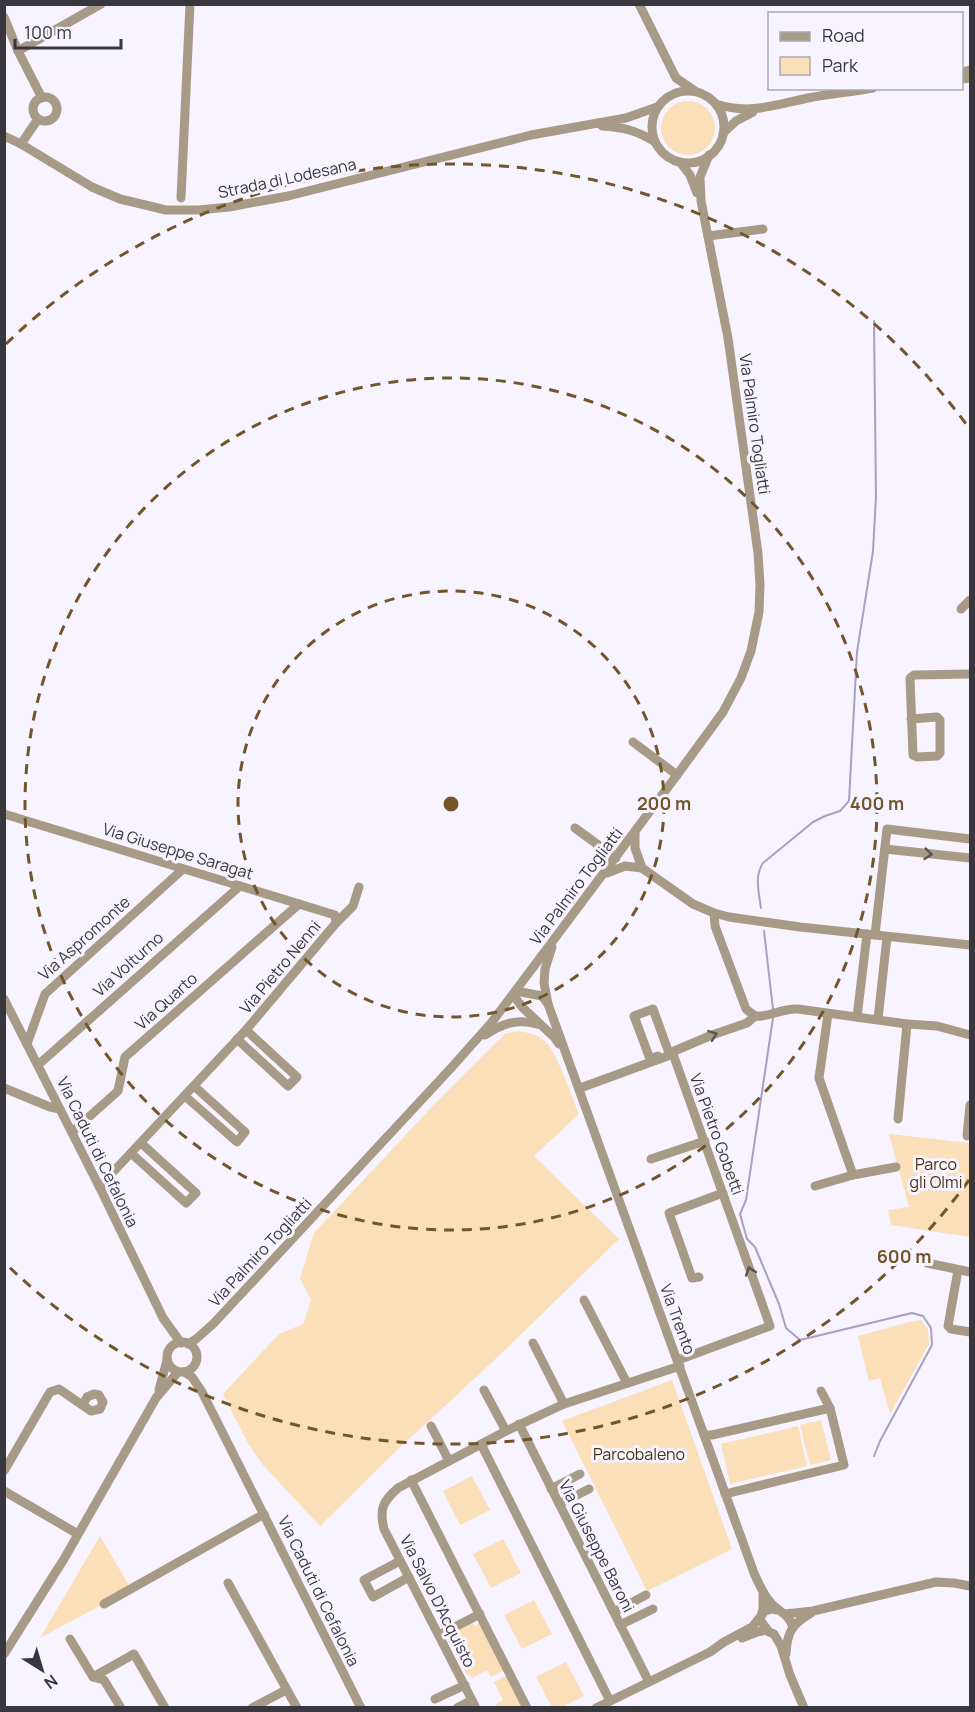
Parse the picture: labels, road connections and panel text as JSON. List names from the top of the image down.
{
  "streets": {
    "street": [
      "Strada di Lodesana",
      "Via Palmiro Togliatti",
      "Via Giuseppe Saragat",
      "Via Aspromonte",
      "Via Volturno",
      "Via Pietro Nenni",
      "Via Quarto",
      "Via Pietro Gobetti",
      "Via Caduti di Cefalonia",
      "Via Trento",
      "Via Giuseppe Baroni",
      "Via Salvo D'Acquisto"
    ]
  },
  "crossings": [
    ["Via Palmiro Togliatti", "Via Caduti di Cefalonia"],
    ["Via Palmiro Togliatti", "Via Trento"],
    ["Via Giuseppe Saragat", "Via Aspromonte"],
    ["Via Giuseppe Saragat", "Via Volturno"],
    ["Via Giuseppe Saragat", "Via Pietro Nenni"],
    ["Via Giuseppe Saragat", "Via Quarto"],
    ["Via Aspromonte", "Via Caduti di Cefalonia"],
    ["Via Volturno", "Via Caduti di Cefalonia"],
    ["Via Pietro Nenni", "Via Caduti di Cefalonia"],
    ["Via Quarto", "Via Caduti di Cefalonia"],
    ["Via Pietro Gobetti", "Via Trento"],
    ["Via Pietro Gobetti", "Via Giuseppe Baroni"],
    ["Via Pietro Gobetti", "Via Salvo D'Acquisto"]
  ],
  "parks": ["Parco gli Olmi", "Parcobaleno"],
  "legend": ["Road", "Park"],
  "scale_bar": "100 m",
  "north": "bottom right",
  "rings": ["200 m", "400 m", "600 m"]
}
